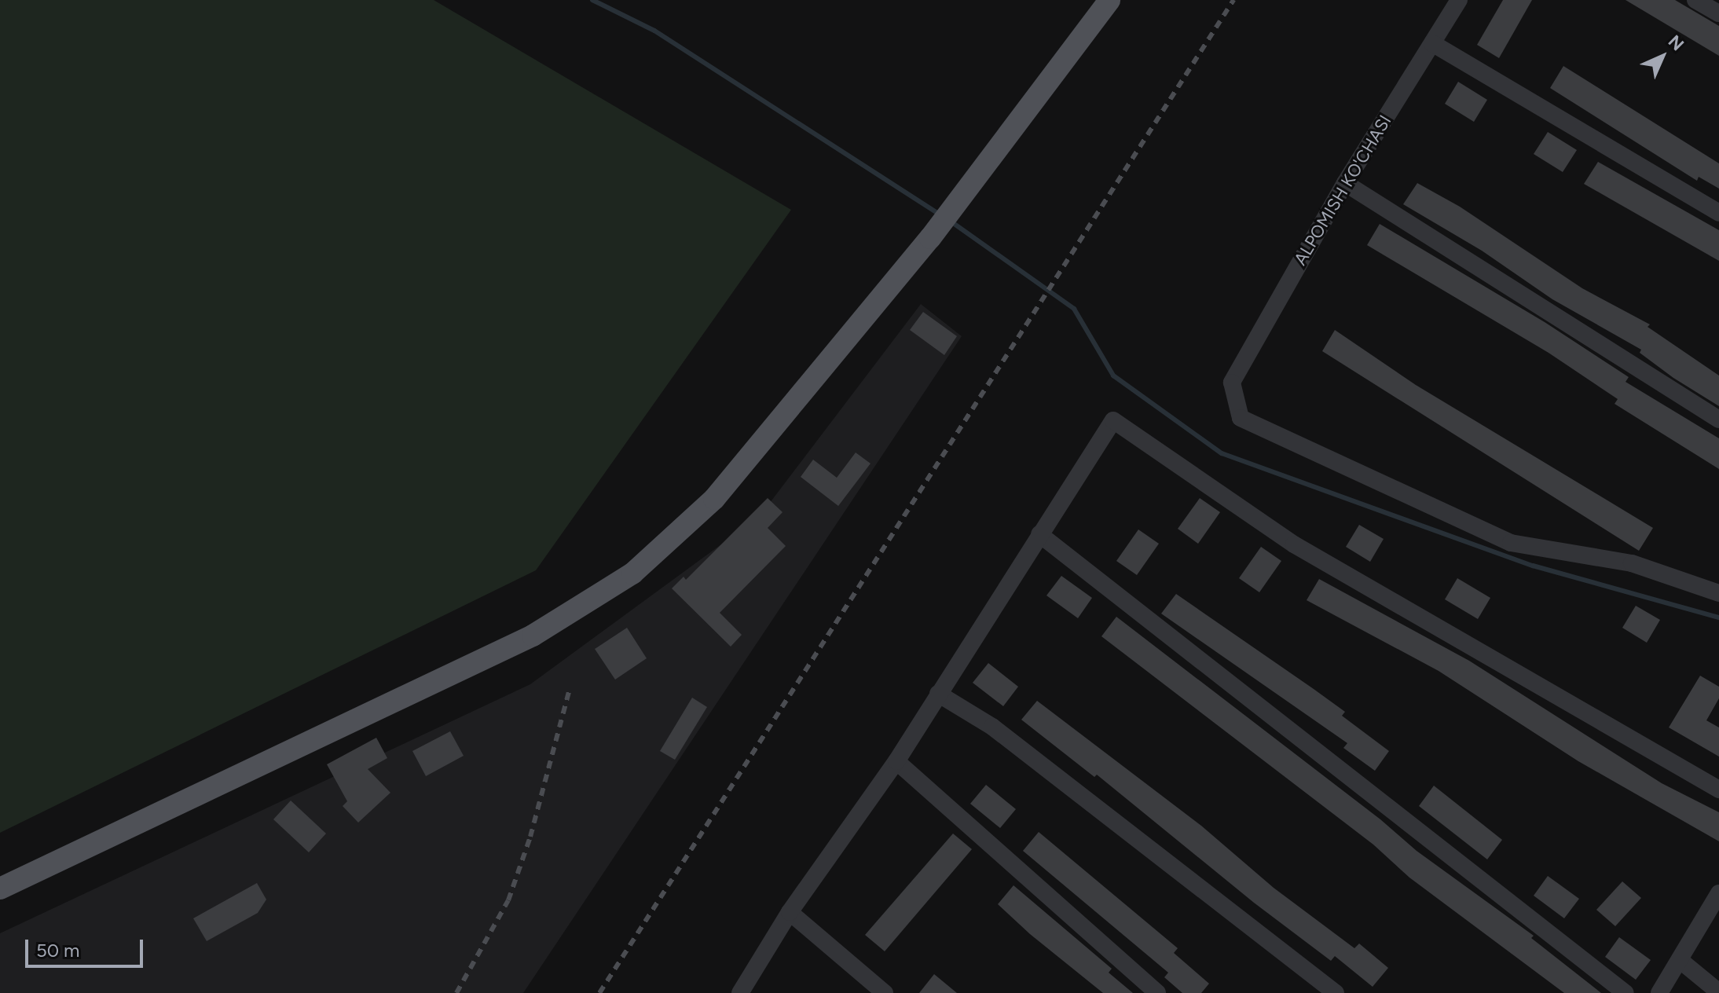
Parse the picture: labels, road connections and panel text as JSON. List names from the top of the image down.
{
  "streets": {
    "street": ["ALPOMISH KO'CHASI"]
  },
  "scale_bar": "50 m",
  "north": "top right"
}
